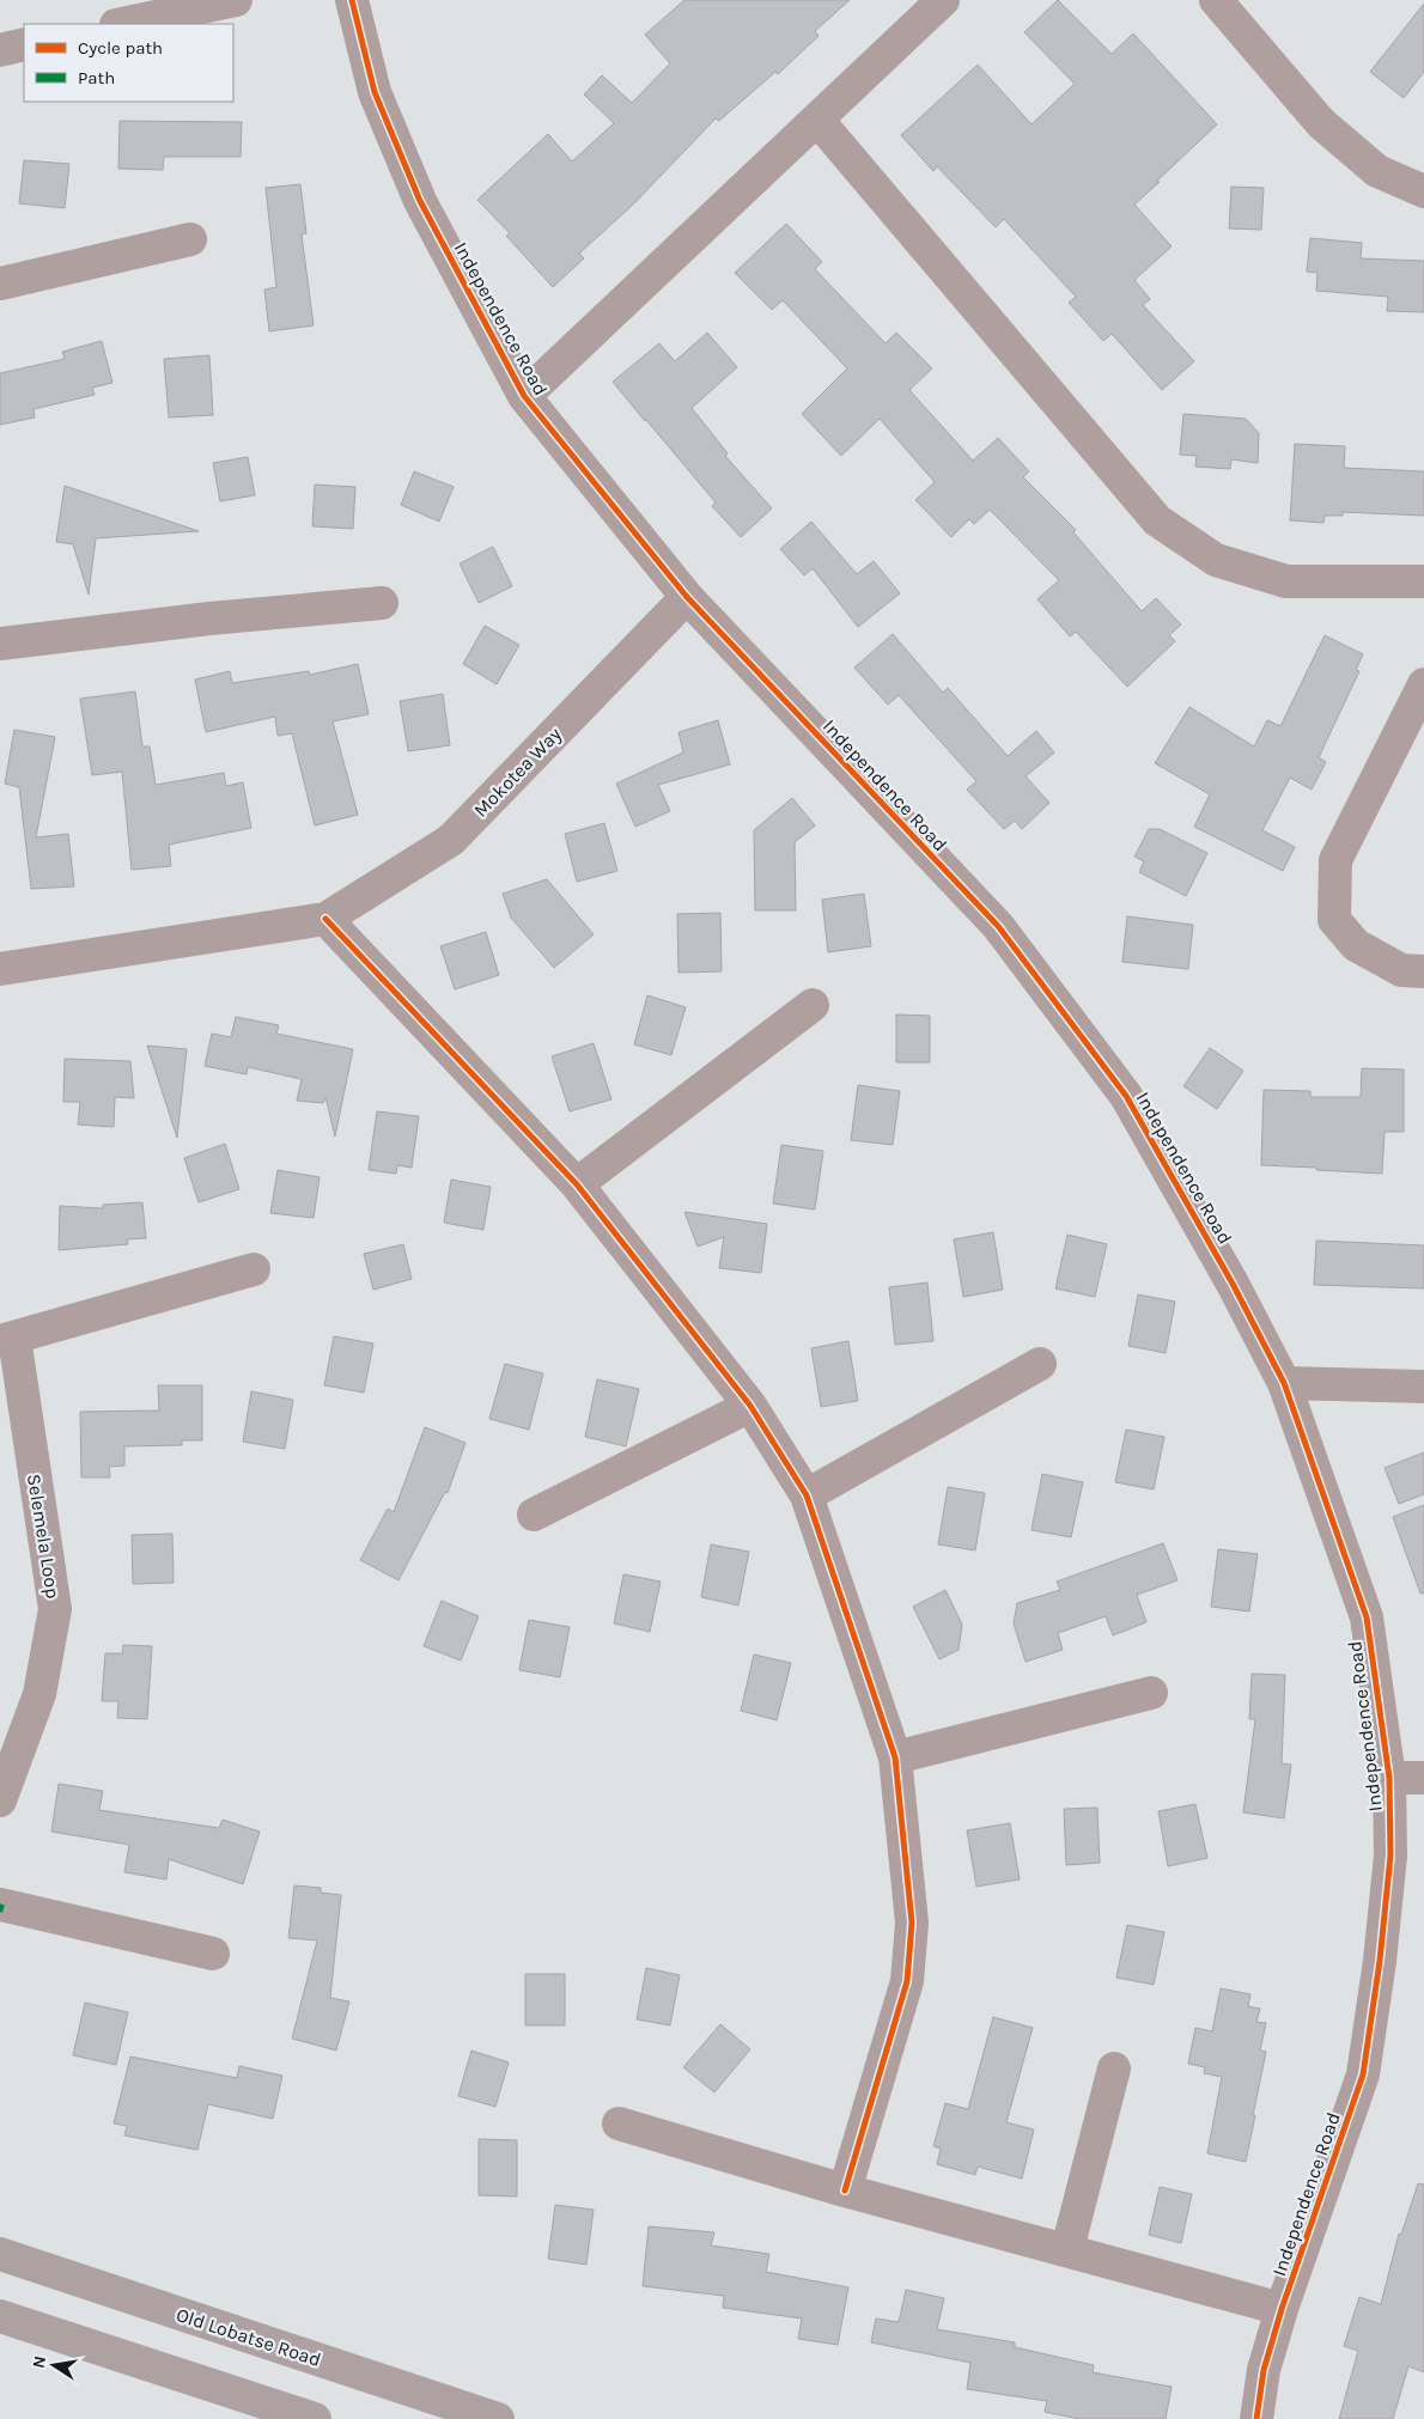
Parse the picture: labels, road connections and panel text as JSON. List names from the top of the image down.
{
  "streets": {
    "main road": ["Old Lobatse Road"],
    "street": ["Independence Road", "Mokotea Way", "Selemela Loop"]
  },
  "crossings": [
    ["Independence Road", "Mokotea Way"]
  ],
  "legend": ["Cycle path", "Path"],
  "north": "left"
}
